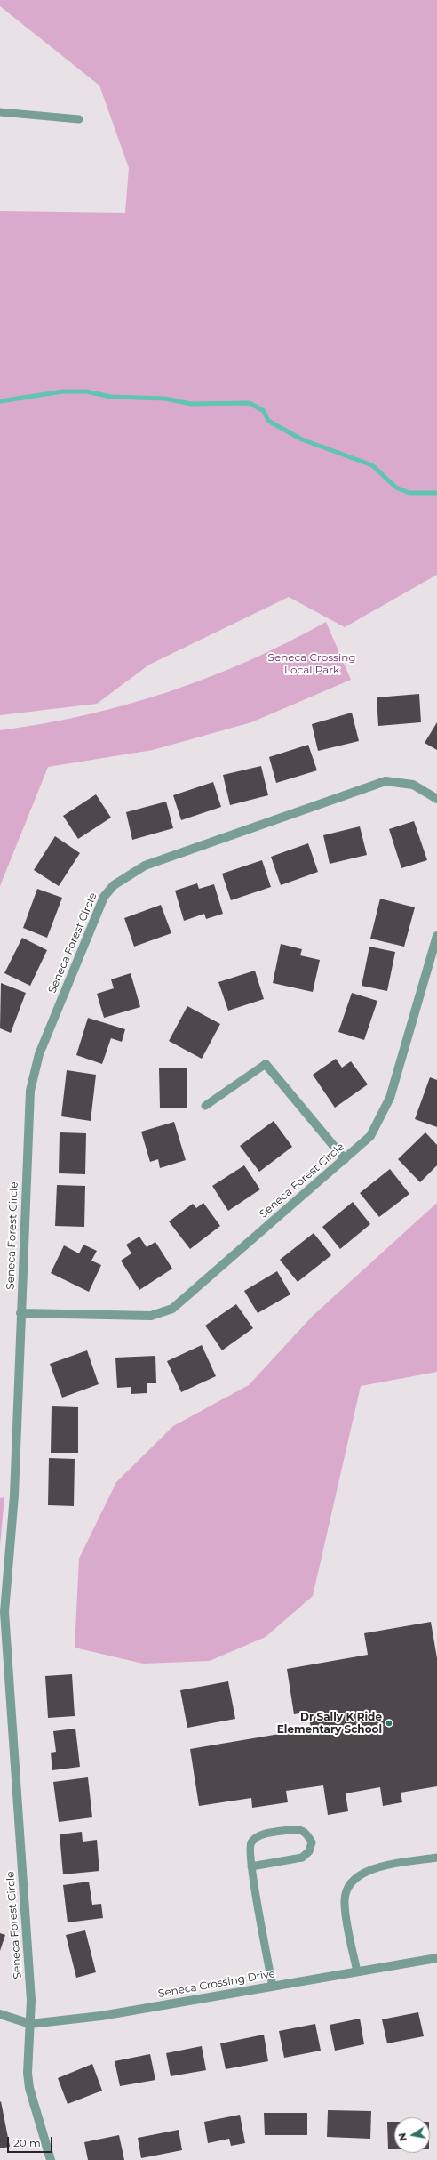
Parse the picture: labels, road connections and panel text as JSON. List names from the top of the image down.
{
  "streets": {
    "street": ["Seneca Forest Circle", "Seneca Crossing Drive"]
  },
  "crossings": [
    ["Seneca Forest Circle", "Seneca Crossing Drive"]
  ],
  "parks": ["Seneca Crossing Local Park"],
  "places": ["Dr Sally K Ride Elementary School"],
  "scale_bar": "20 m",
  "north": "left"
}
